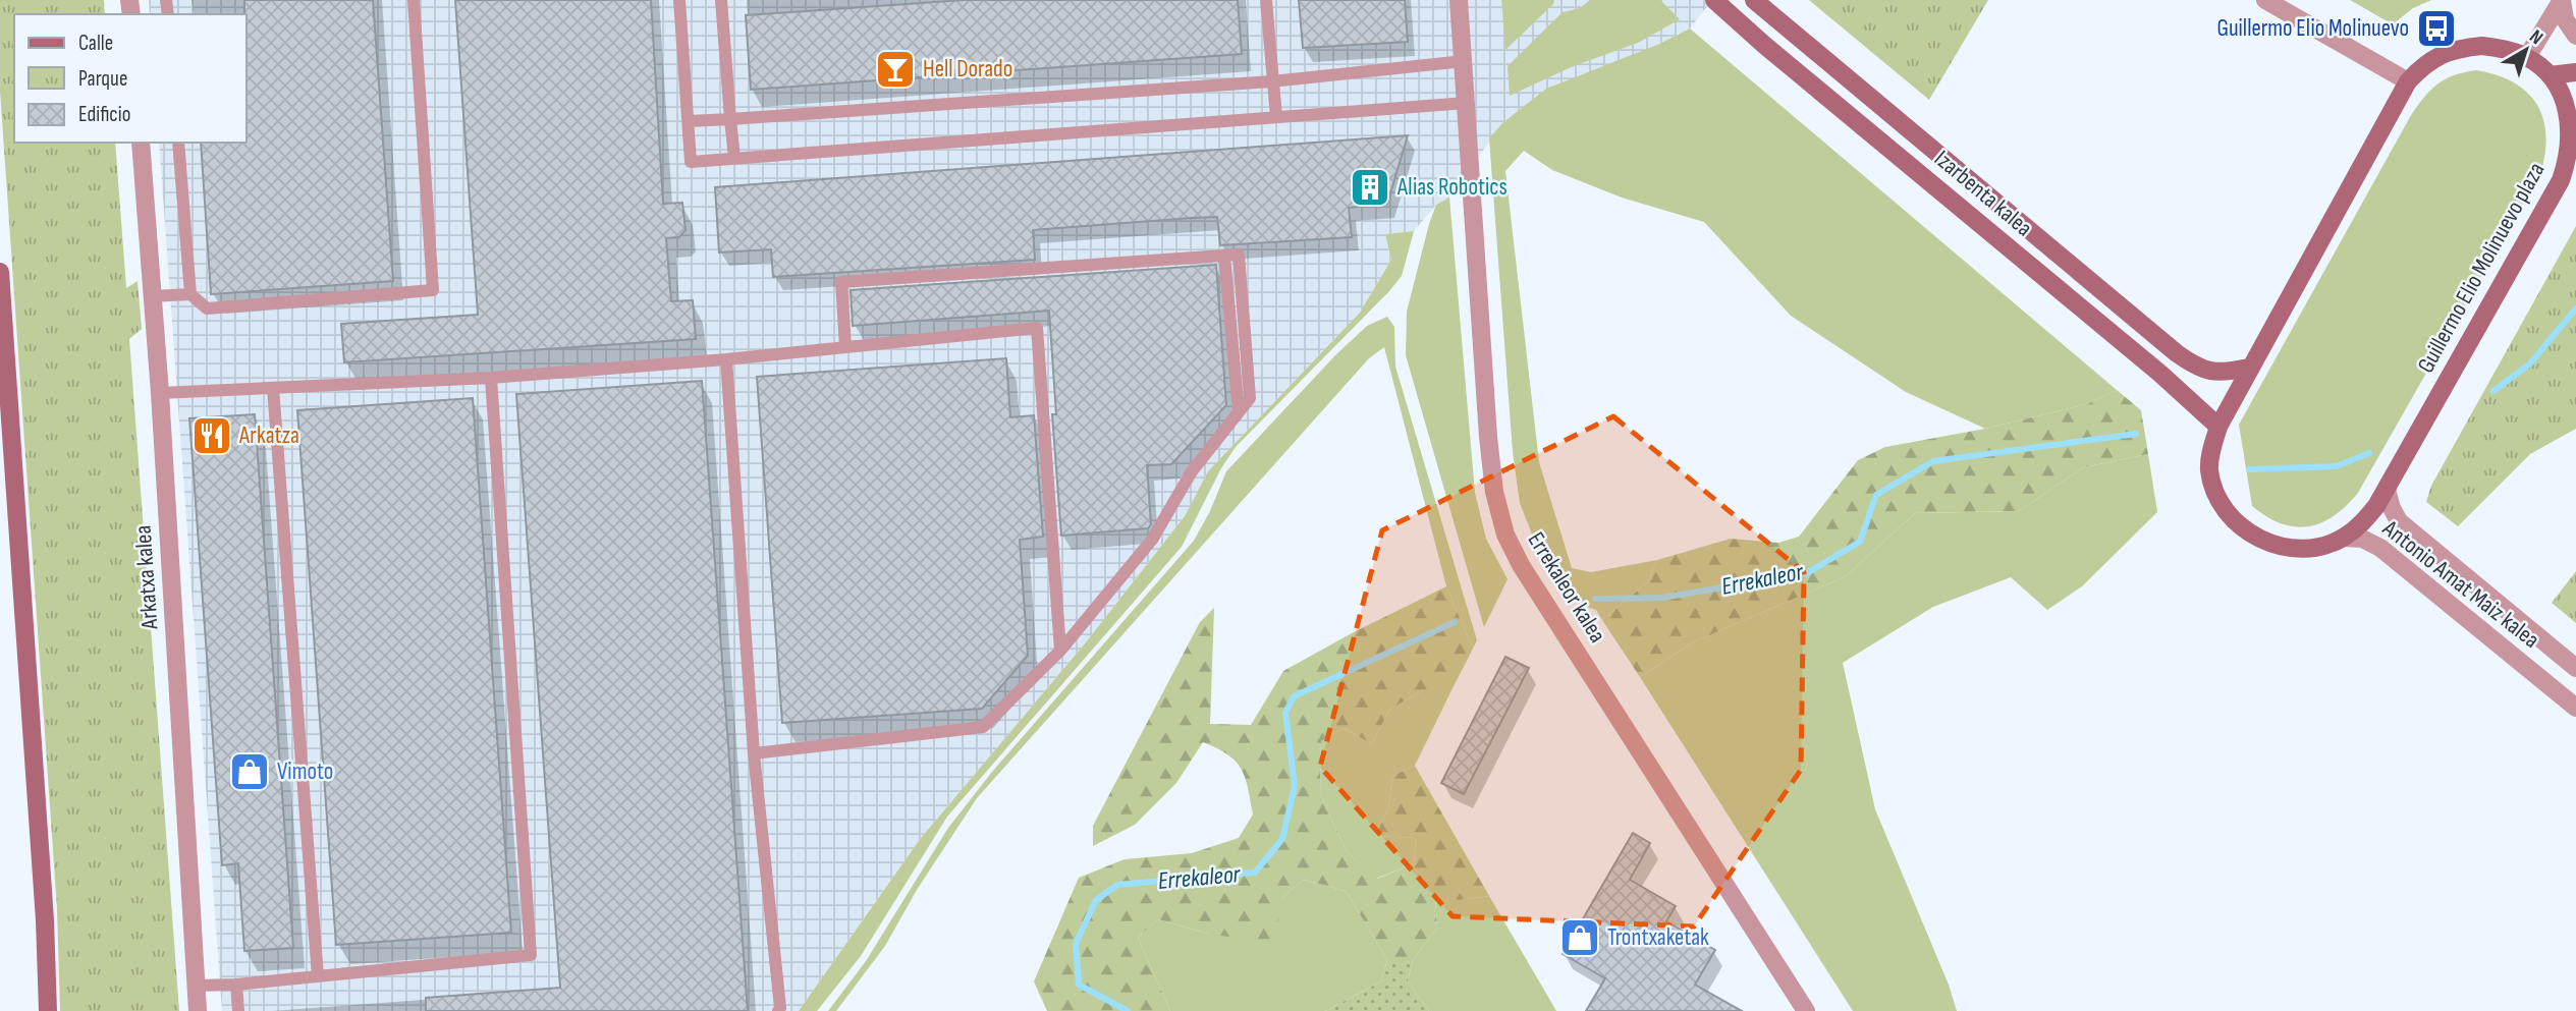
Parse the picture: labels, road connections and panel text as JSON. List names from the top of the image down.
{
  "streets": {
    "main road": ["Izarbenta kalea", "Guillermo Elio Molinuevo plaza"],
    "street": ["Arkatxa kalea", "Antonio Amat Maiz kalea", "Errekaleor kalea"]
  },
  "crossings": [
    ["Izarbenta kalea", "Guillermo Elio Molinuevo plaza"],
    ["Guillermo Elio Molinuevo plaza", "Antonio Amat Maiz kalea"]
  ],
  "water": ["Errekaleor"],
  "places": {
    "bus stop": ["Guillermo Elio Molinuevo"],
    "bar": ["Hell Dorado"],
    "building": ["Alias Robotics"],
    "restaurant": ["Arkatza"],
    "shop": ["Vimoto", "Trontxaketak"]
  },
  "legend": ["Calle", "Parque", "Edificio"],
  "north": "top right"
}
